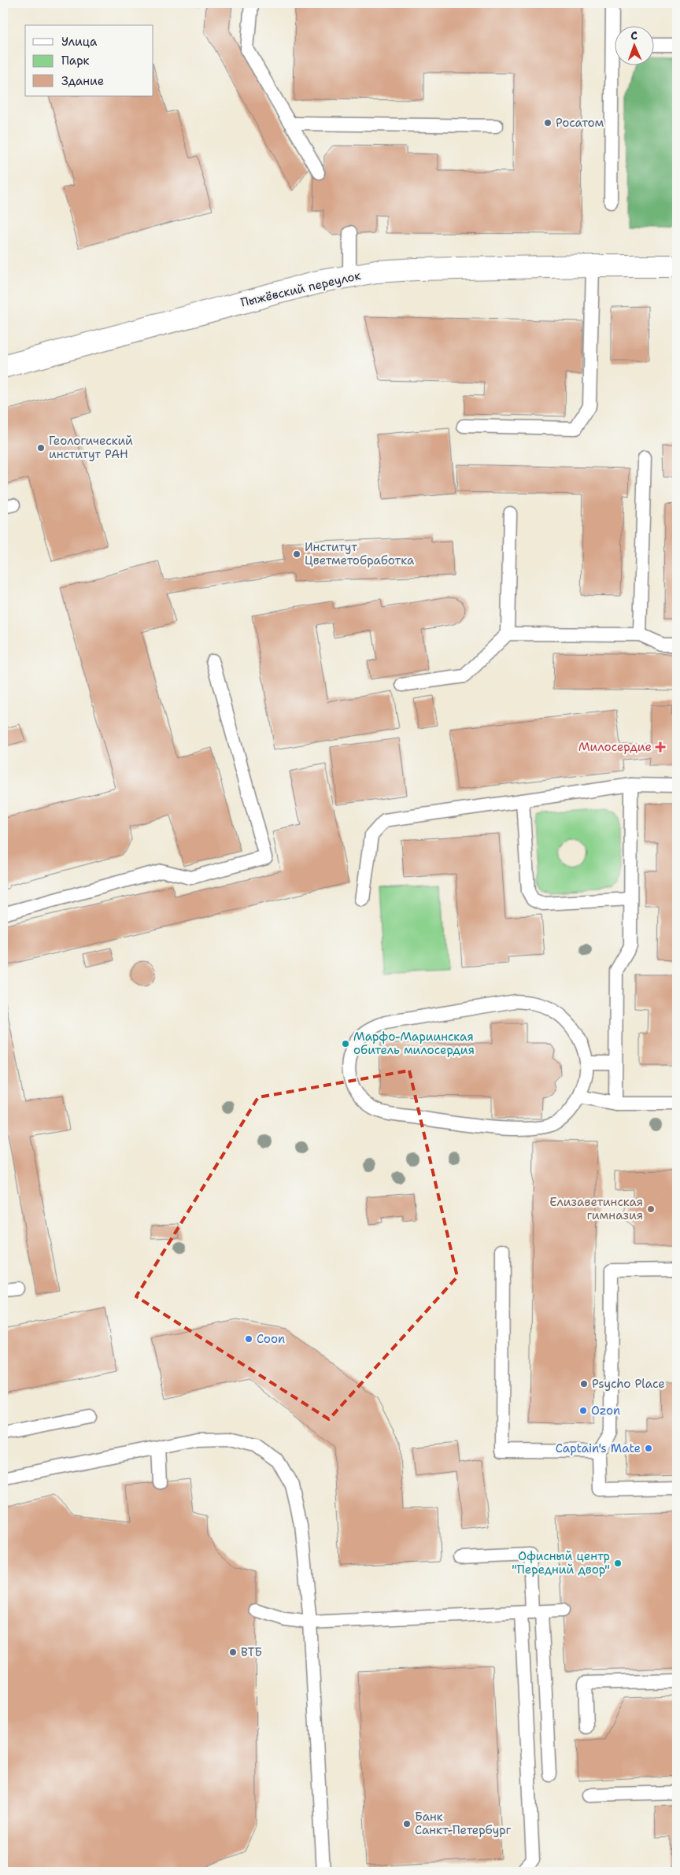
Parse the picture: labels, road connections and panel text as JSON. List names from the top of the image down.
{
  "streets": {
    "street": ["Пыжёвский переулок"]
  },
  "places": {
    "other": [
      "Росатом",
      "Геологический институт РАН",
      "Институт Цветметобработка",
      "Марфо-Мариинская обитель милосердия",
      "Елизаветинская гимназия",
      "Coon",
      "Psycho Place",
      "Ozon",
      "Captain's Mate",
      "Офисный центр \"Передний двор\"",
      "ВТБ",
      "Банк Санкт-Петербург"
    ],
    "health": ["Милосердие"]
  },
  "legend": ["Улица", "Парк", "Здание"],
  "north": "top"
}
